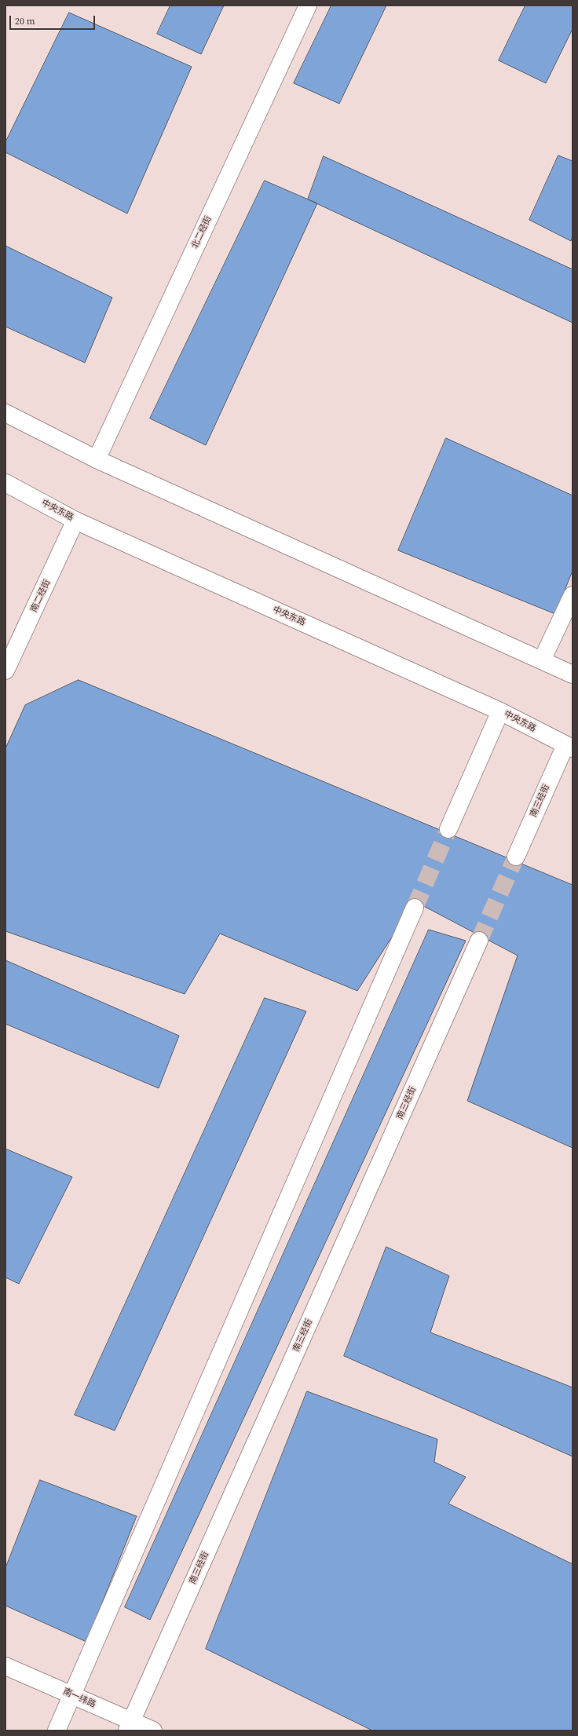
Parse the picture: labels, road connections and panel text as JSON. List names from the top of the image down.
{
  "streets": {
    "street": [
      "北二经街",
      "中央东路",
      "南二经街",
      "南三经街",
      "南一纬路"
    ]
  },
  "crossings": [
    ["中央东路", "南二经街"],
    ["中央东路", "南三经街"],
    ["南三经街", "南一纬路"]
  ],
  "scale_bar": "20 m"
}
